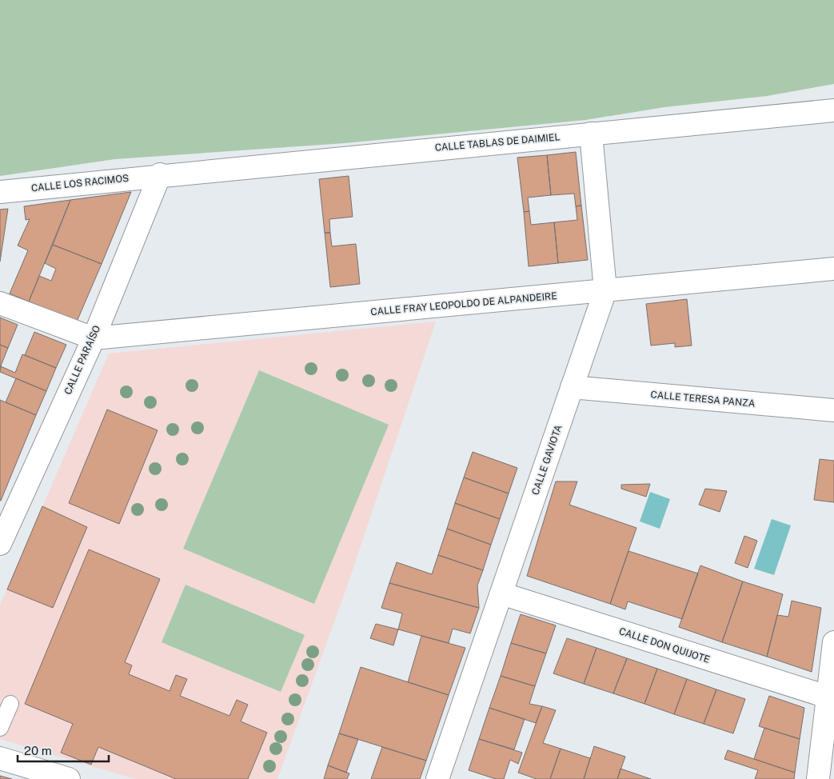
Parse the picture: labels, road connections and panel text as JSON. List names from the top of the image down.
{
  "streets": {
    "street": [
      "CALLE TABLAS DE DAIMIEL",
      "CALLE LOS RACIMOS",
      "CALLE FRAY LEOPOLDO DE ALPANDEIRE",
      "CALLE PARAÍSO",
      "CALLE TERESA PANZA",
      "CALLE GAVIOTA",
      "CALLE DON QUIJOTE"
    ]
  },
  "crossings": [
    ["CALLE TABLAS DE DAIMIEL", "CALLE LOS RACIMOS"],
    ["CALLE TABLAS DE DAIMIEL", "CALLE PARAÍSO"],
    ["CALLE TABLAS DE DAIMIEL", "CALLE GAVIOTA"],
    ["CALLE LOS RACIMOS", "CALLE PARAÍSO"],
    ["CALLE FRAY LEOPOLDO DE ALPANDEIRE", "CALLE PARAÍSO"],
    ["CALLE FRAY LEOPOLDO DE ALPANDEIRE", "CALLE GAVIOTA"],
    ["CALLE TERESA PANZA", "CALLE GAVIOTA"],
    ["CALLE GAVIOTA", "CALLE DON QUIJOTE"]
  ],
  "scale_bar": "20 m"
}
